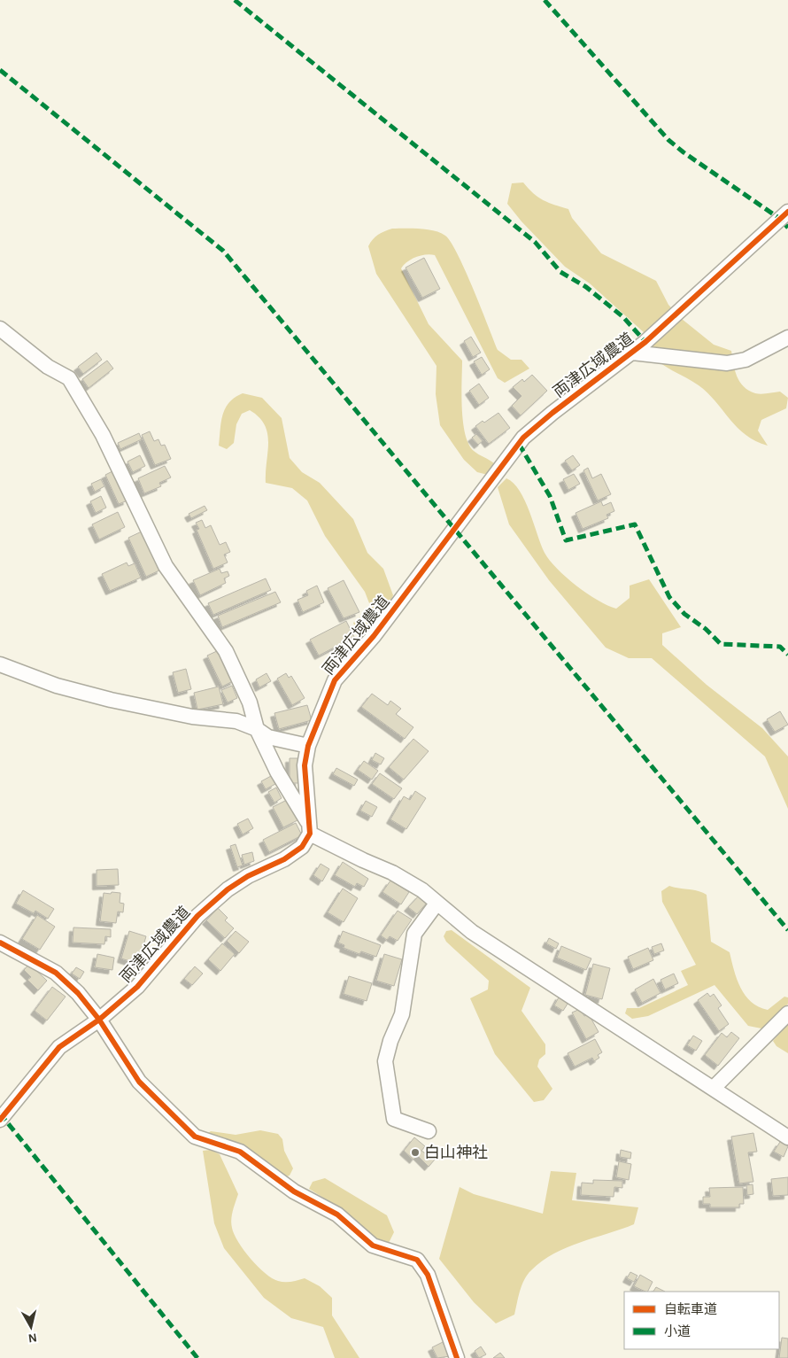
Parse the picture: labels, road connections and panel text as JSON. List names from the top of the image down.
{
  "streets": {
    "street": ["両津広域農道"]
  },
  "places": ["白山神社"],
  "legend": ["自転車道", "小道"],
  "north": "bottom"
}
